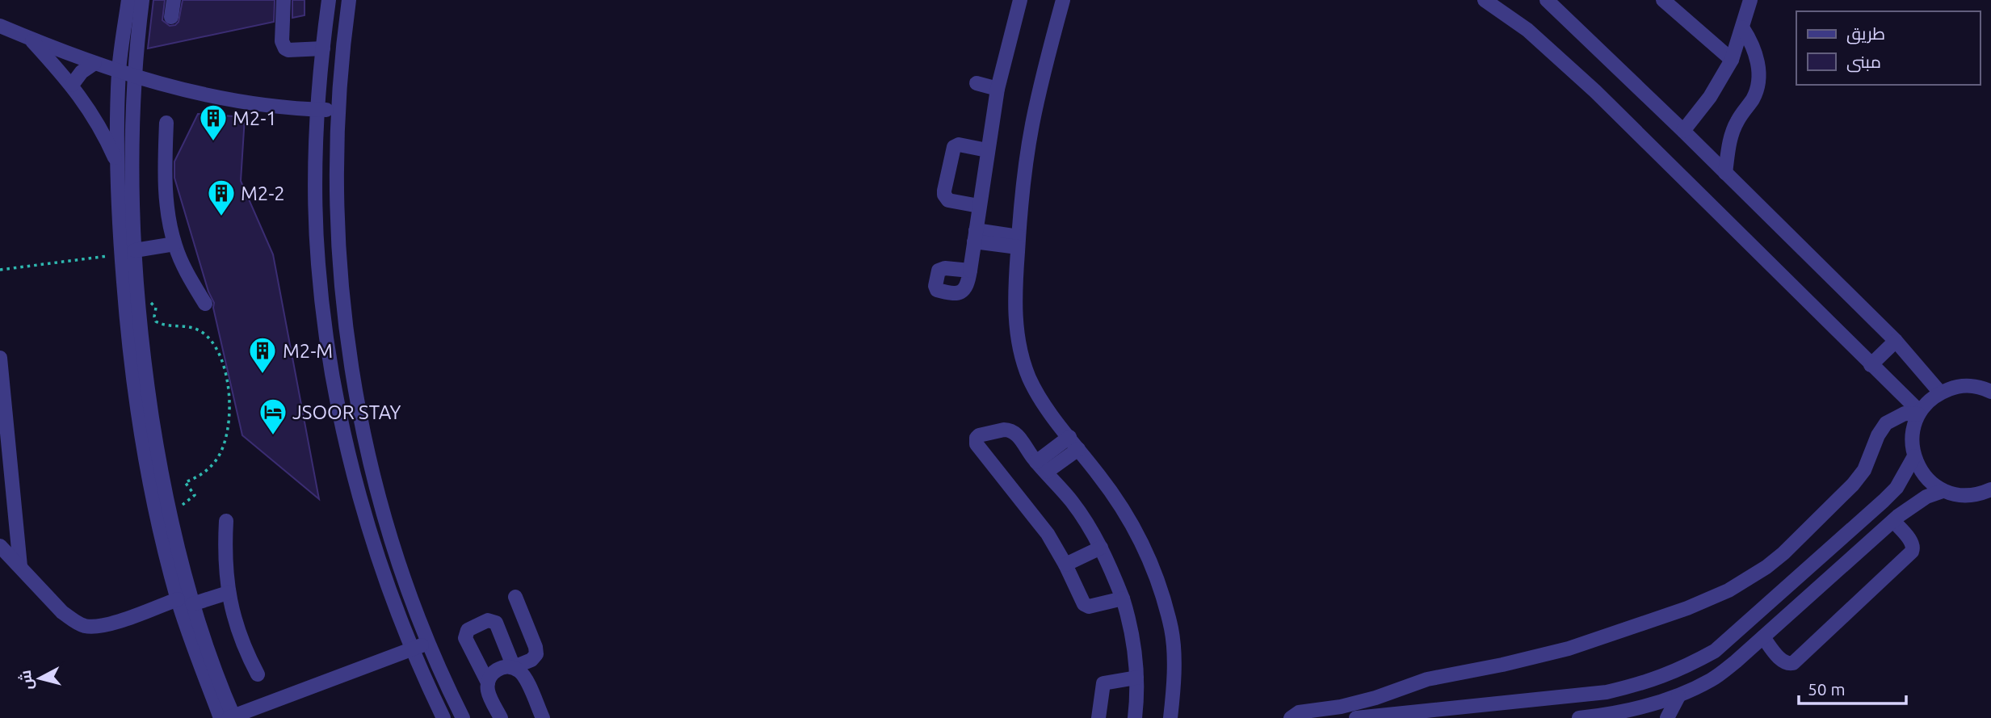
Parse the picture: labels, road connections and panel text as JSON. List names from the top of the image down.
{
  "places": {
    "building": ["M2-1", "M2-2", "M2-M"],
    "hotel": ["JSOOR STAY"]
  },
  "legend": ["طريق", "مبنى"],
  "scale_bar": "50 m",
  "north": "left"
}
